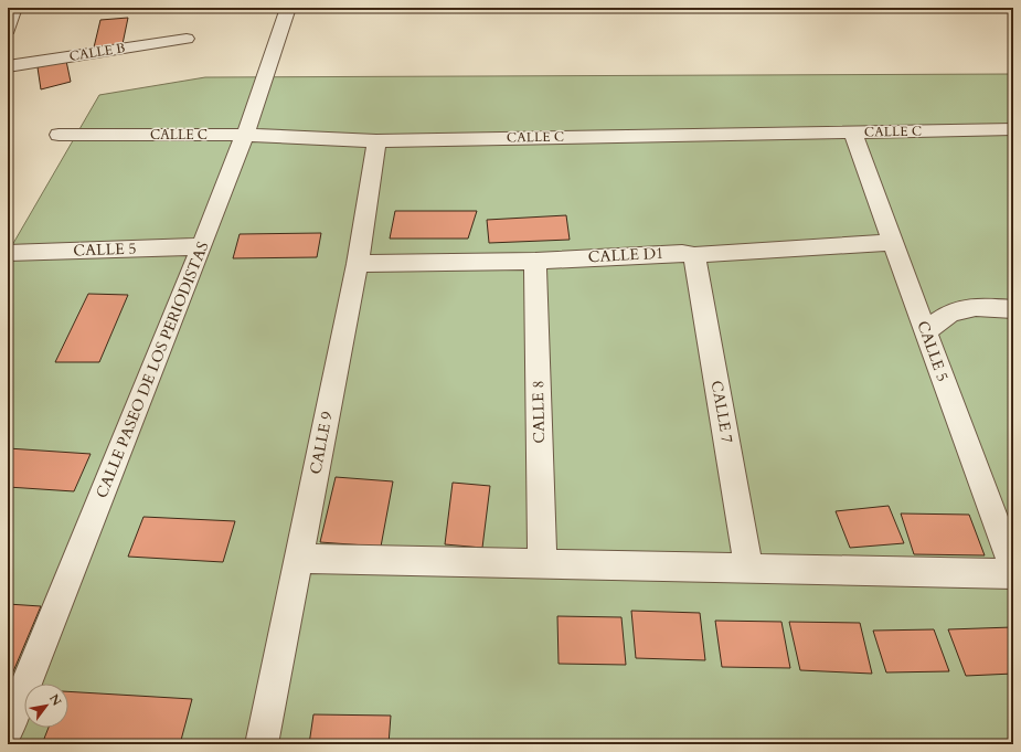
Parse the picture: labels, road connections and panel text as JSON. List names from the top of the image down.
{
  "streets": {
    "street": [
      "CALLE B",
      "CALLE C",
      "CALLE 5",
      "CALLE D1",
      "CALLE PASEO DE LOS PERIODISTAS",
      "CALLE 8",
      "CALLE 7",
      "CALLE 9"
    ]
  },
  "crossings": [
    ["CALLE C", "CALLE 5"],
    ["CALLE C", "CALLE PASEO DE LOS PERIODISTAS"],
    ["CALLE C", "CALLE 9"],
    ["CALLE 5", "CALLE D1"],
    ["CALLE 5", "CALLE PASEO DE LOS PERIODISTAS"],
    ["CALLE D1", "CALLE 8"],
    ["CALLE D1", "CALLE 7"],
    ["CALLE D1", "CALLE 9"]
  ],
  "north": "top right"
}
